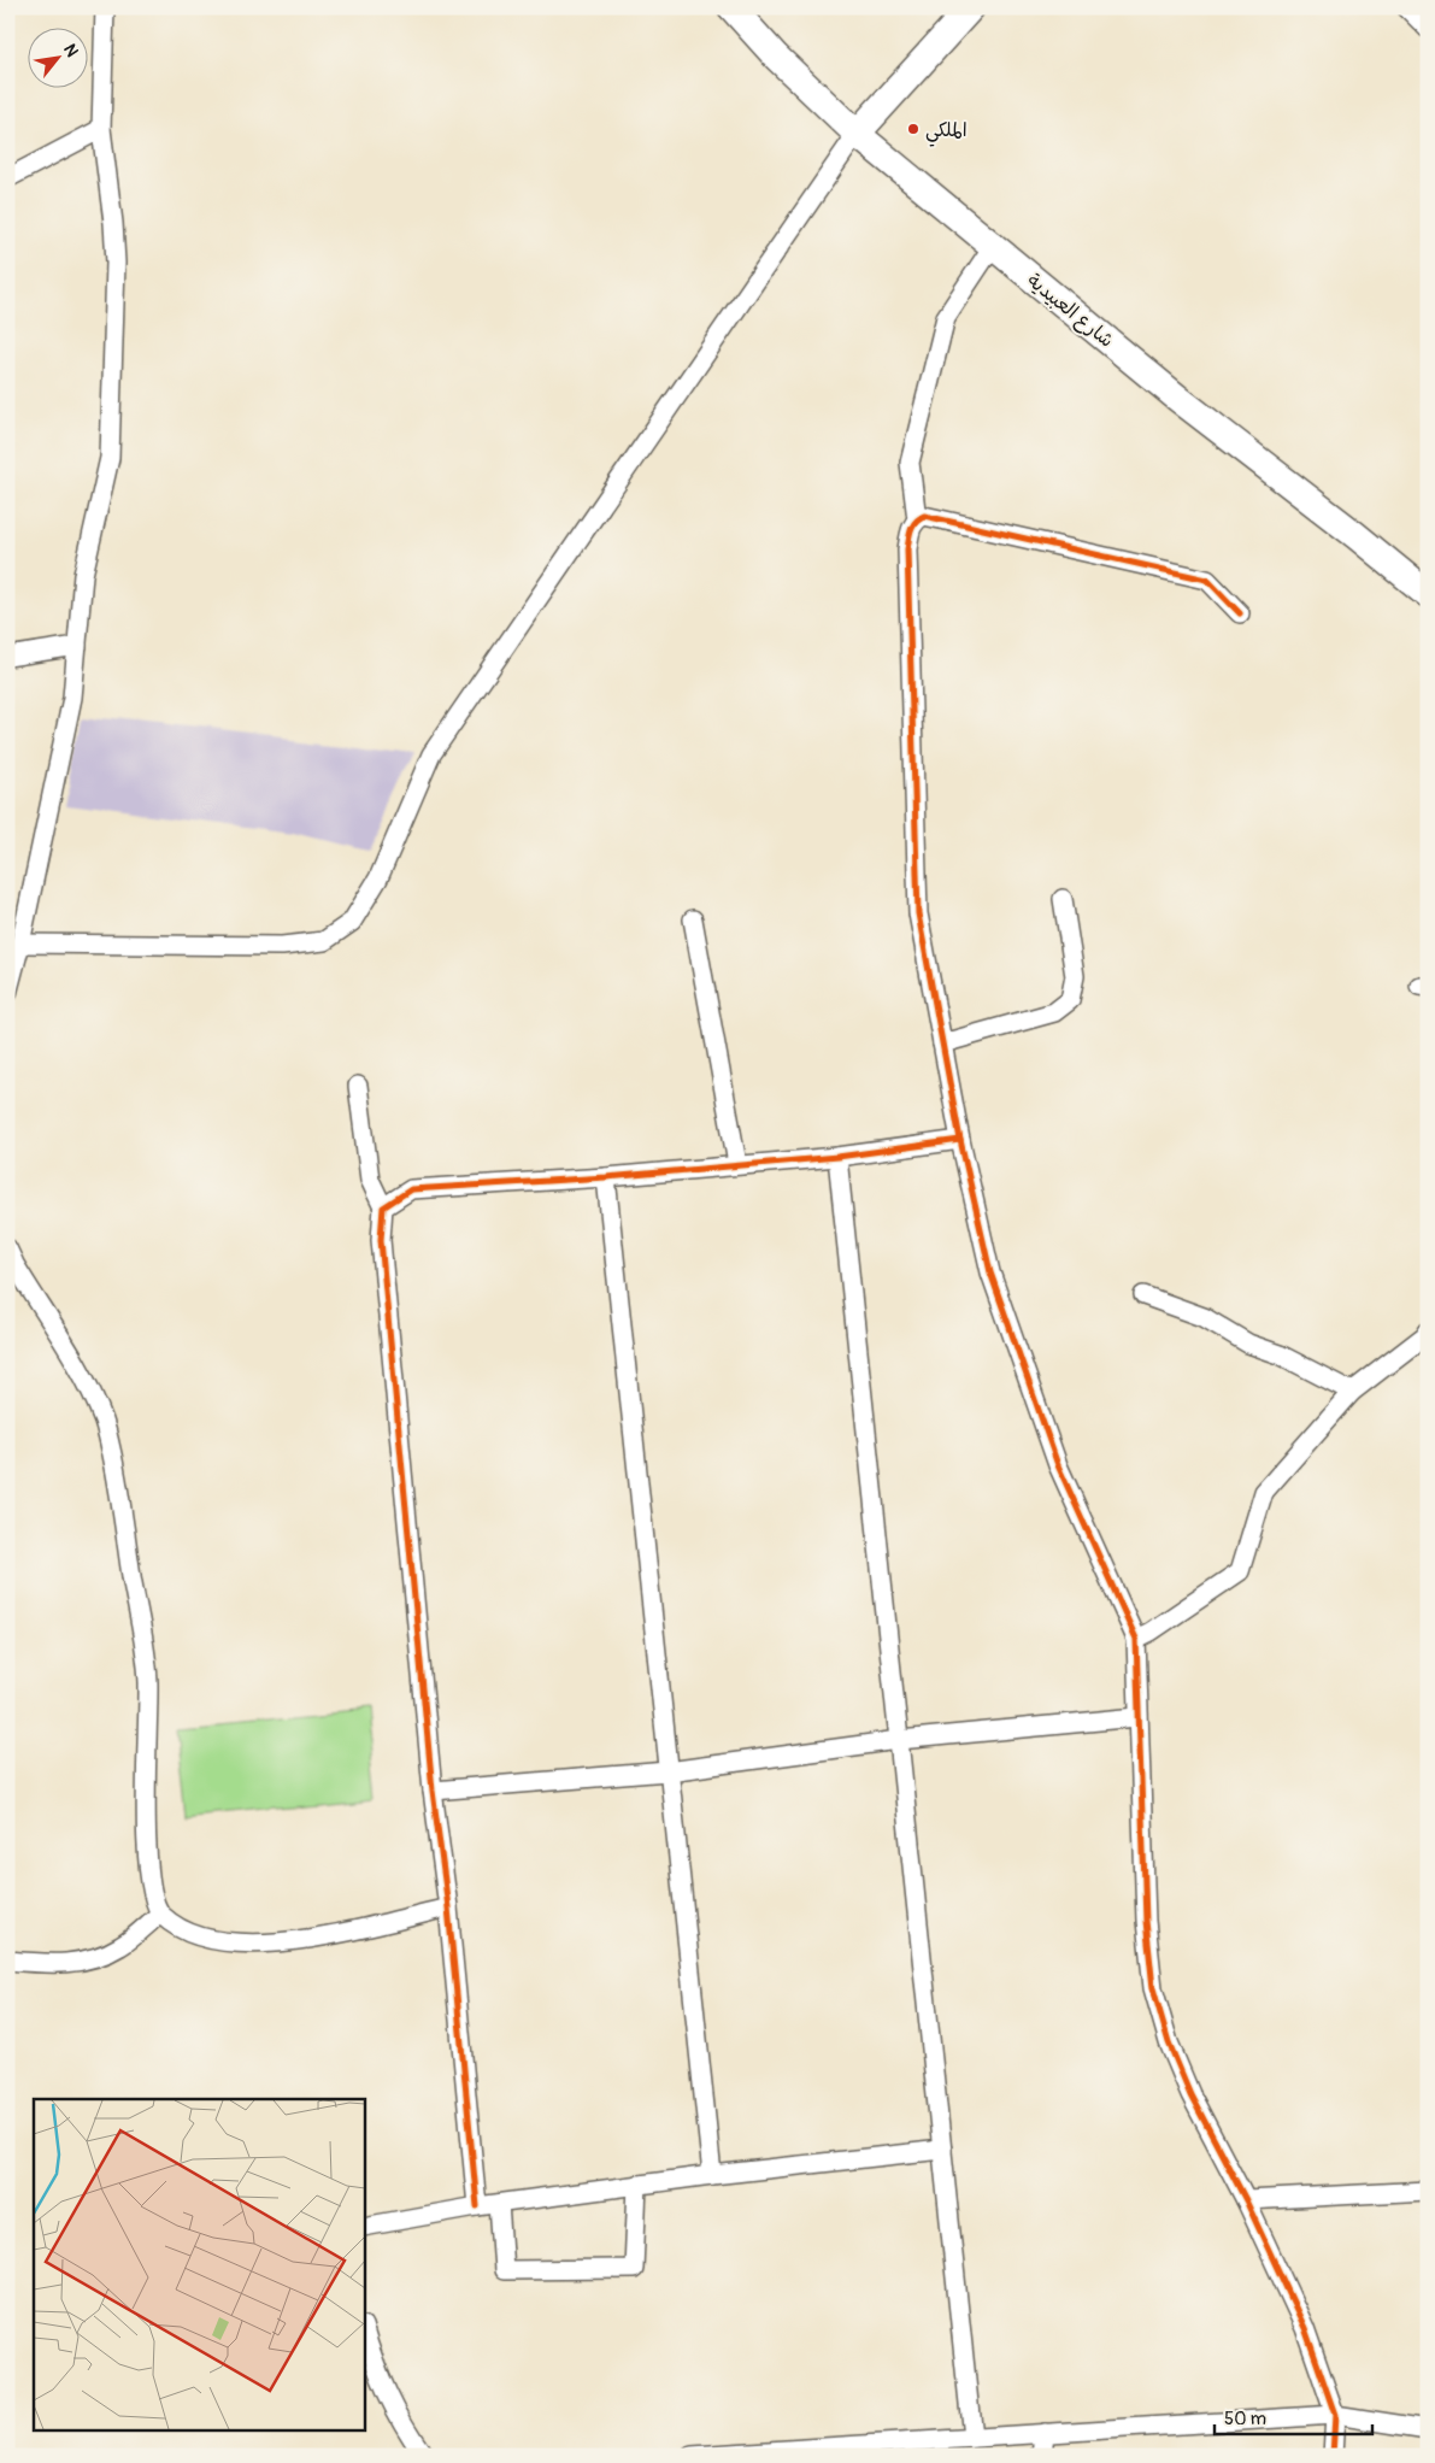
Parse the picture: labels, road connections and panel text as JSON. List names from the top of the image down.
{
  "streets": {
    "main road": ["شارع العبيدية"]
  },
  "places": ["الملكي"],
  "scale_bar": "50 m",
  "north": "top right"
}
